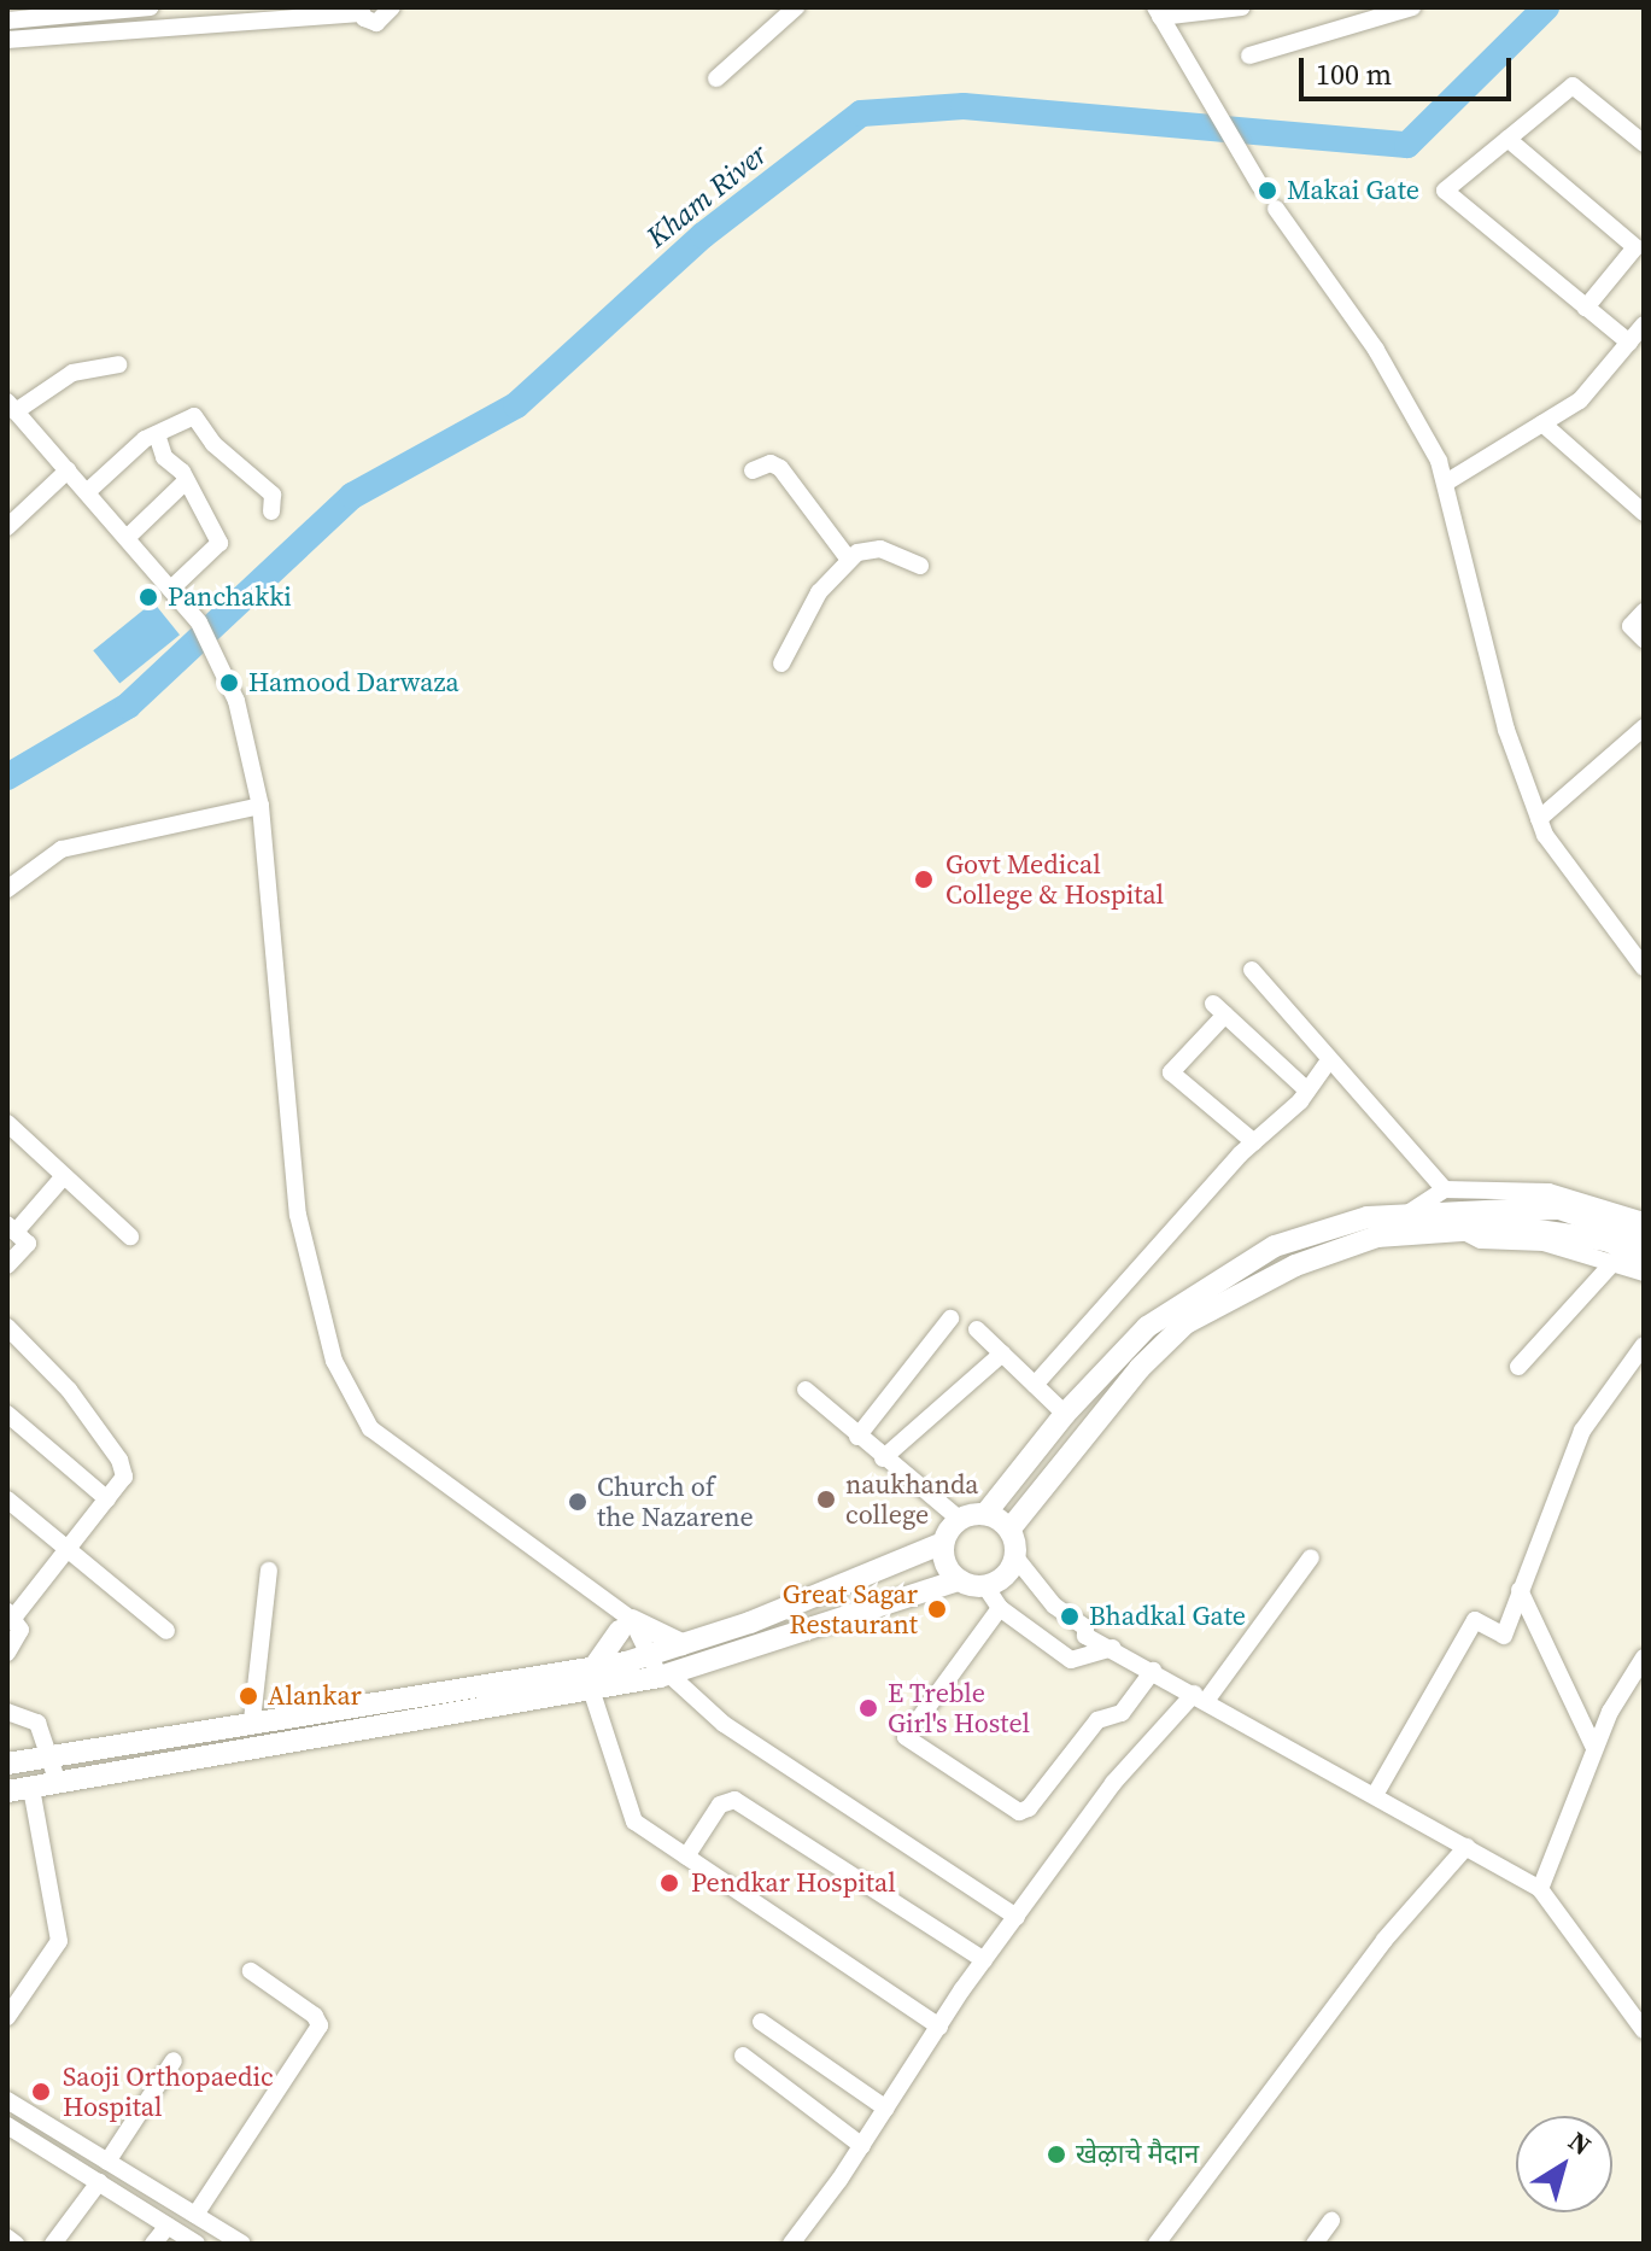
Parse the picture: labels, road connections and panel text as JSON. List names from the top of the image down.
{
  "water": ["Kham River"],
  "places": [
    "Makai Gate",
    "Panchakki",
    "Hamood Darwaza",
    "Govt Medical College & Hospital",
    "naukhanda college",
    "Church of the Nazarene",
    "Great Sagar Restaurant",
    "Bhadkal Gate",
    "Alankar",
    "E Treble Girl's Hostel",
    "Pendkar Hospital",
    "Saoji Orthopaedic Hospital",
    "खेऴाचे मैदान"
  ],
  "scale_bar": "100 m",
  "north": "top right"
}
